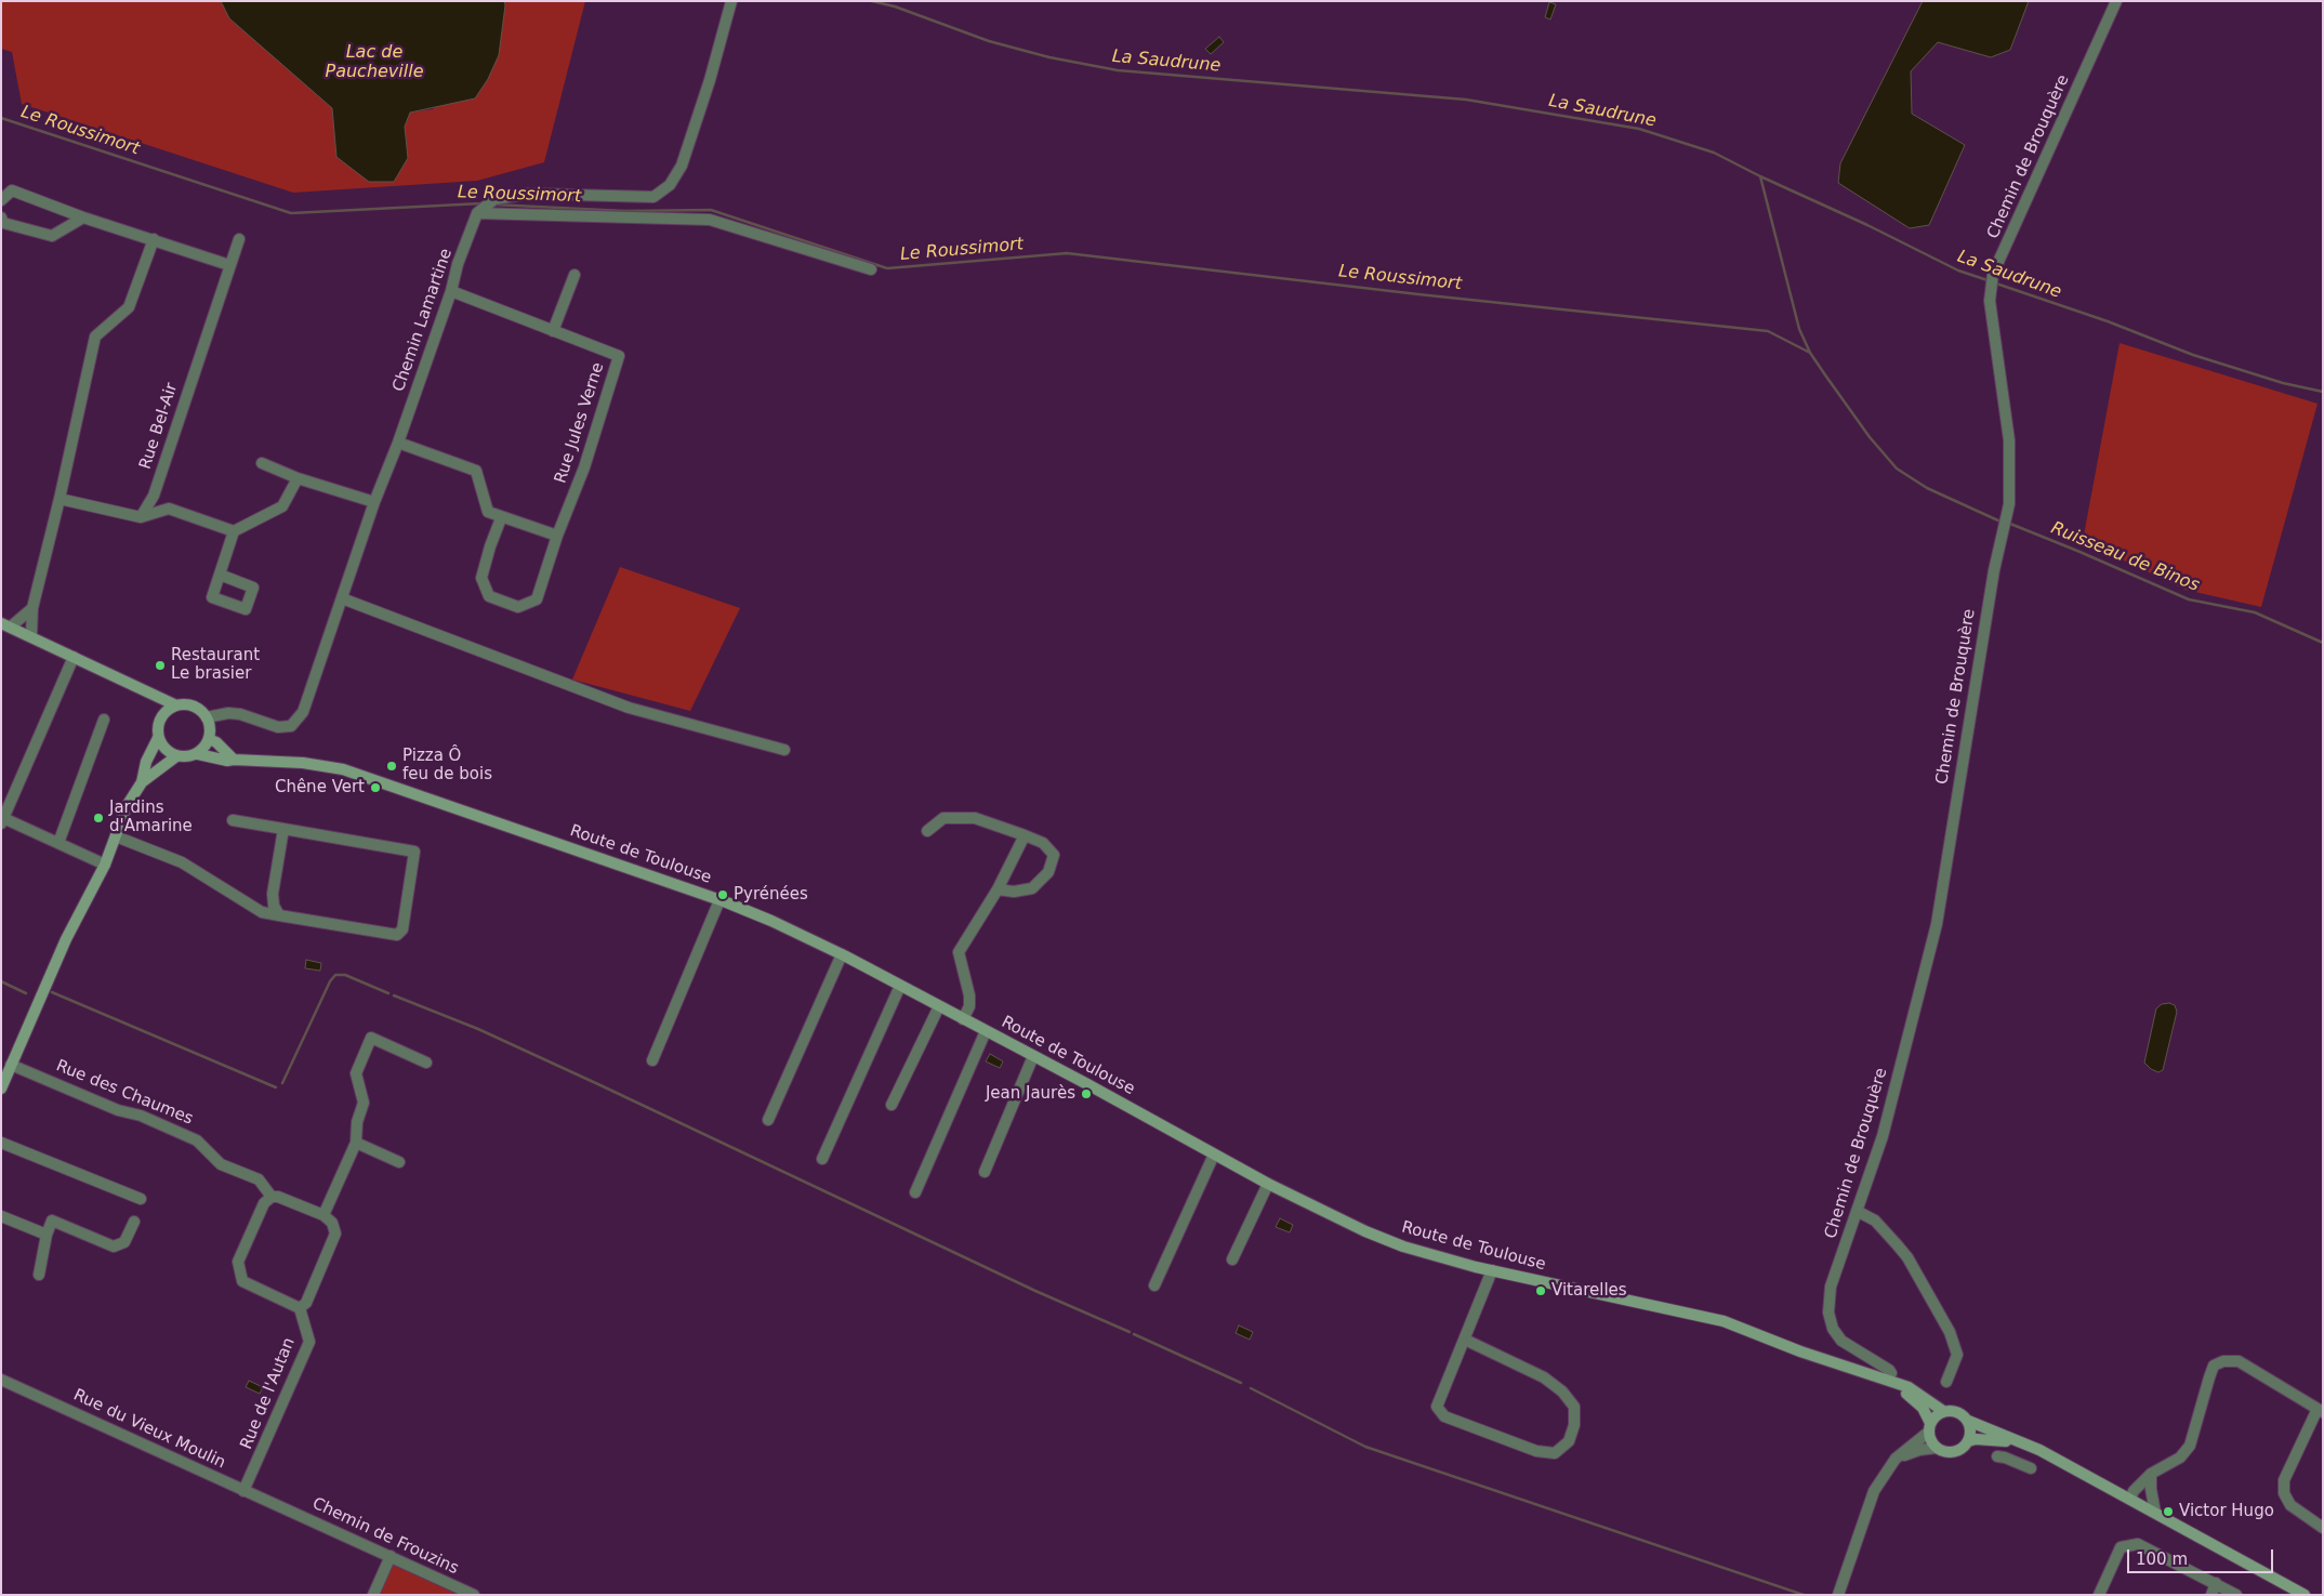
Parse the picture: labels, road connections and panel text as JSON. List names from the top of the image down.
{
  "streets": {
    "main road": ["Route de Toulouse"],
    "street": [
      "Chemin de Brouquère",
      "Chemin Lamartine",
      "Rue Jules Verne",
      "Rue Bel-Air",
      "Rue des Chaumes",
      "Rue de l'Autan",
      "Rue du Vieux Moulin",
      "Chemin de Frouzins"
    ]
  },
  "crossings": [
    ["Chemin de Brouquère", "Route de Toulouse"],
    ["Chemin Lamartine", "Rue Jules Verne"],
    ["Chemin Lamartine", "Route de Toulouse"],
    ["Rue des Chaumes", "Rue de l'Autan"],
    ["Rue de l'Autan", "Rue du Vieux Moulin"],
    ["Rue du Vieux Moulin", "Chemin de Frouzins"]
  ],
  "water": [
    "Lac de Paucheville",
    "La Saudrune",
    "Le Roussimort",
    "Ruisseau de Binos"
  ],
  "places": [
    "Restaurant Le brasier",
    "Pizza Ô feu de bois",
    "Chêne Vert",
    "Jardins d'Amarine",
    "Pyrénées",
    "Jean Jaurès",
    "Vitarelles",
    "Victor Hugo"
  ],
  "scale_bar": "100 m"
}
